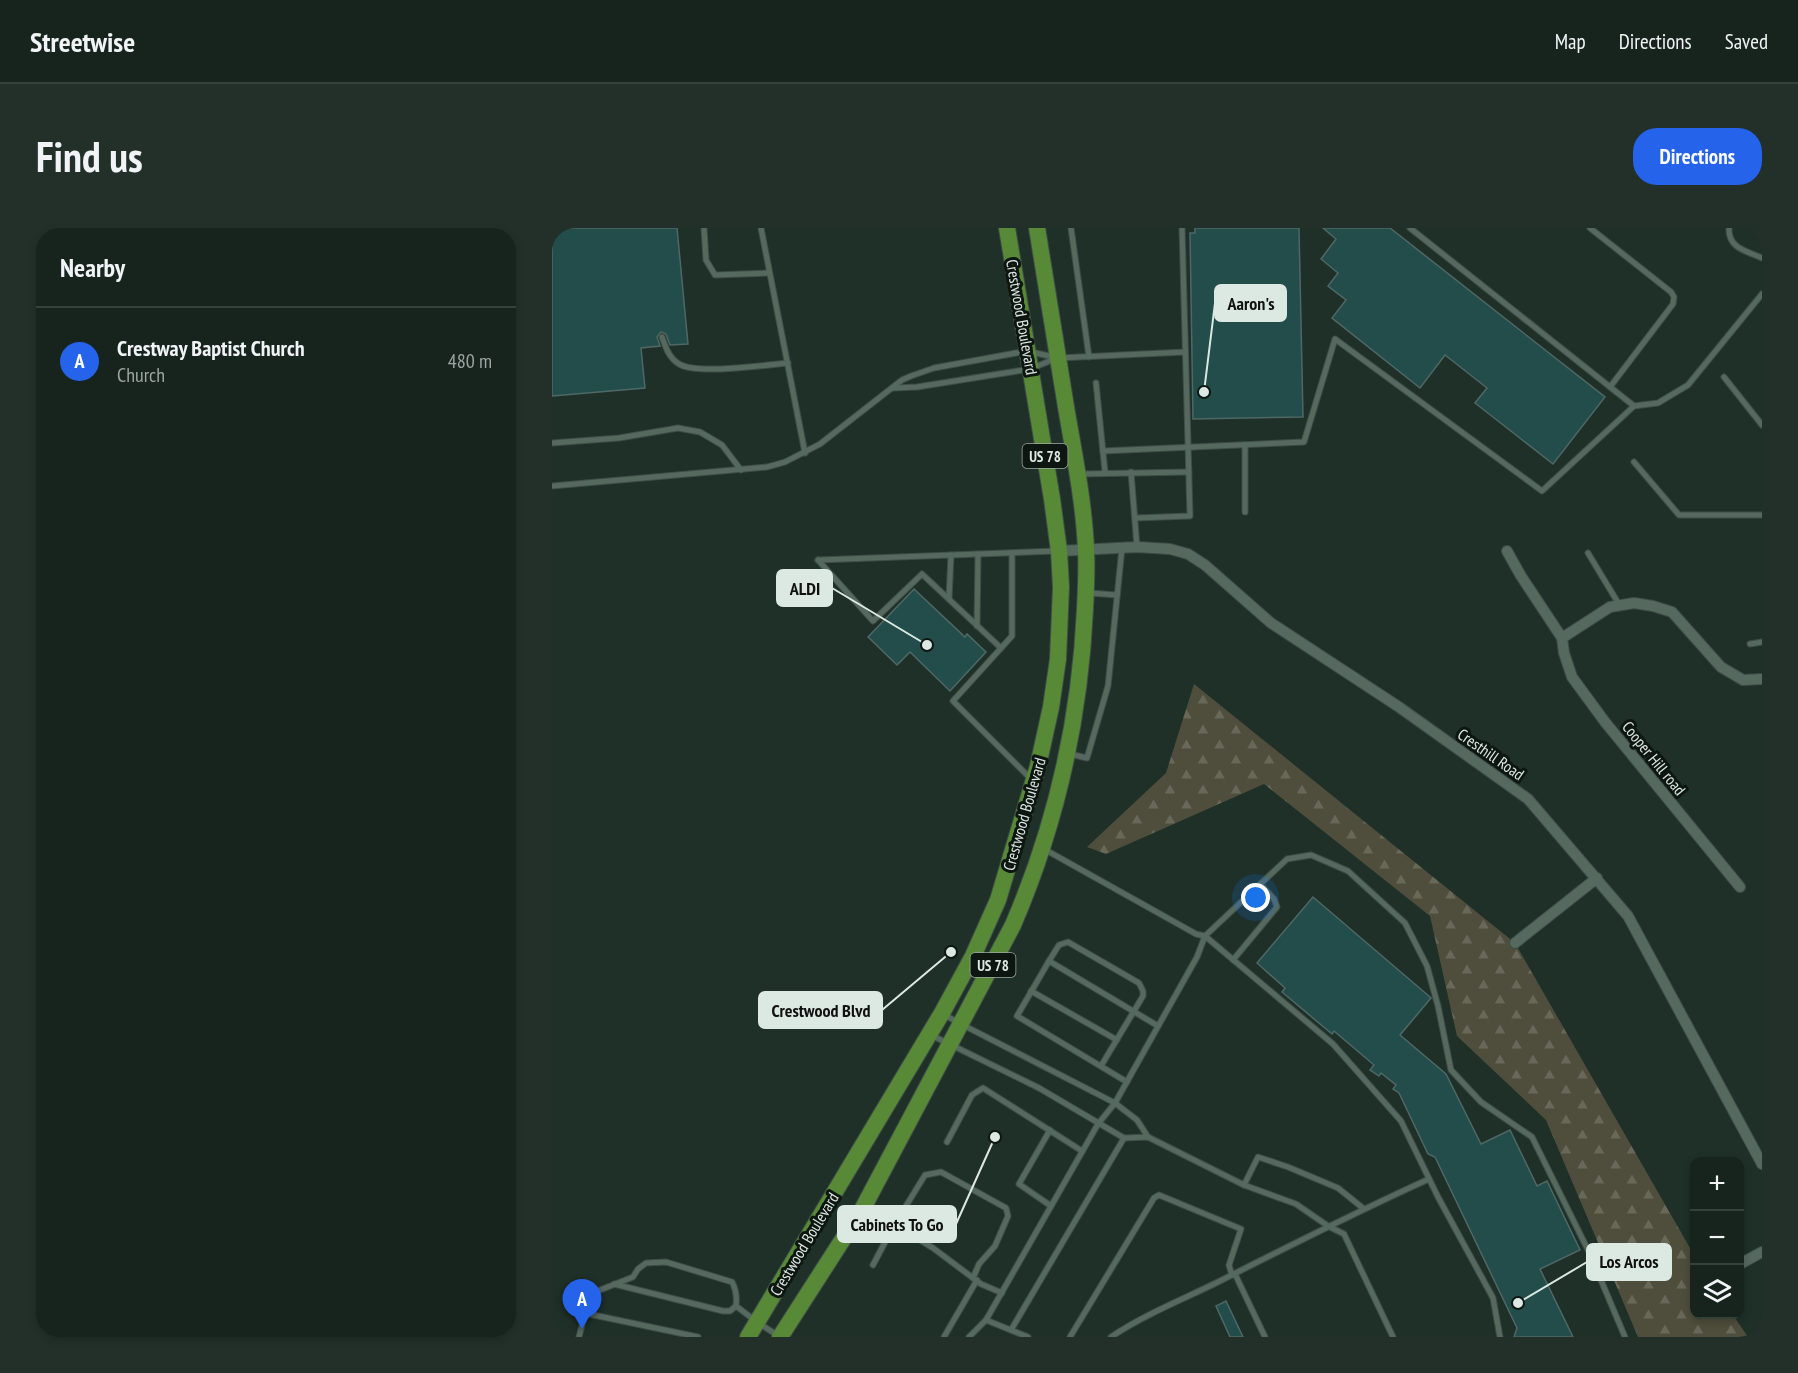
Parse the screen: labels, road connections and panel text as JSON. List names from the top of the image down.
{
  "streets": {
    "main road": ["Crestwood Boulevard", "US 78"],
    "street": ["Cresthill Road", "Cooper Hill road"]
  },
  "crossings": [
    ["Crestwood Boulevard", "Cresthill Road"]
  ],
  "places": [
    "Aaron's",
    "ALDI",
    "Crestwood Blvd",
    "Cabinets To Go",
    "Los Arcos"
  ],
  "page": {
    "header": "Streetwise",
    "nav": ["Map", "Directions", "Saved"],
    "buttons": "Directions",
    "title": "Find us",
    "heading": "Nearby",
    "list": [
      {
        "mark": "A",
        "name": "Crestway Baptist Church",
        "note": "Church",
        "value": "480 m"
      }
    ],
    "map_buttons": ["+", "−"],
    "pins": "A"
  }
}
